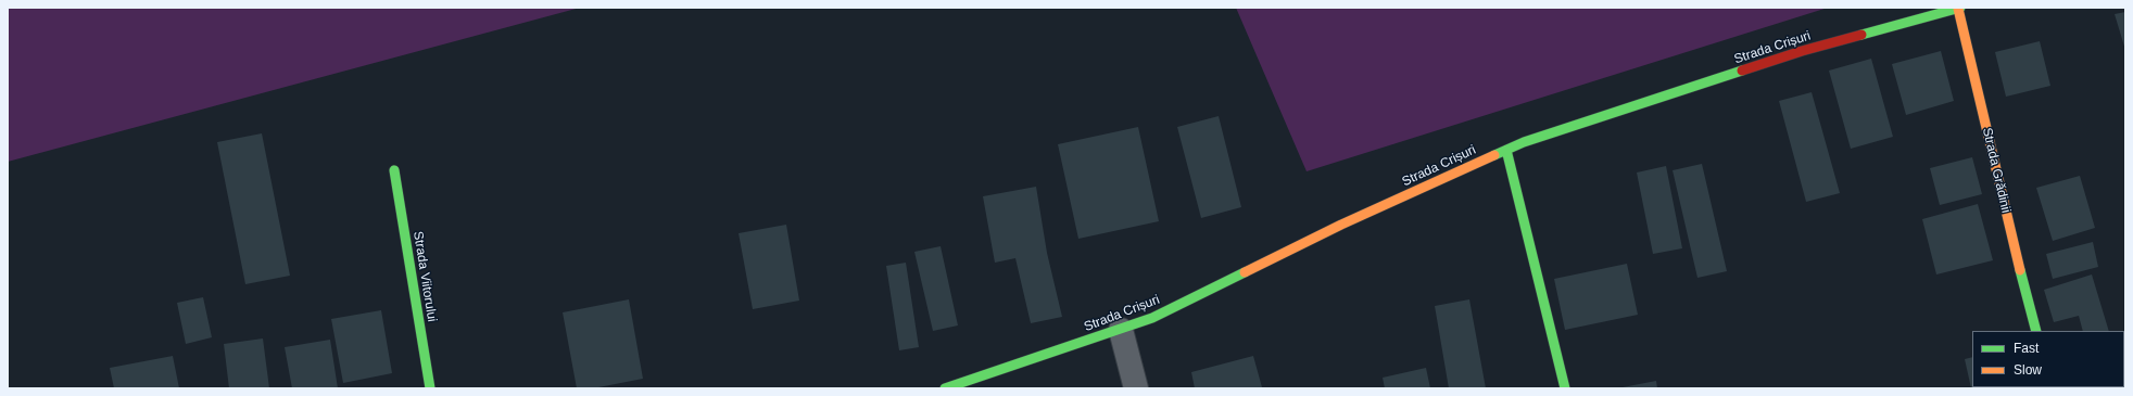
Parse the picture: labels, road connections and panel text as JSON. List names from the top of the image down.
{
  "streets": {
    "street": ["Strada Crișuri", "Strada Grădinii", "Strada Viitorului"]
  },
  "crossings": [
    ["Strada Crișuri", "Strada Grădinii"]
  ],
  "legend": ["Fast", "Slow"]
}
